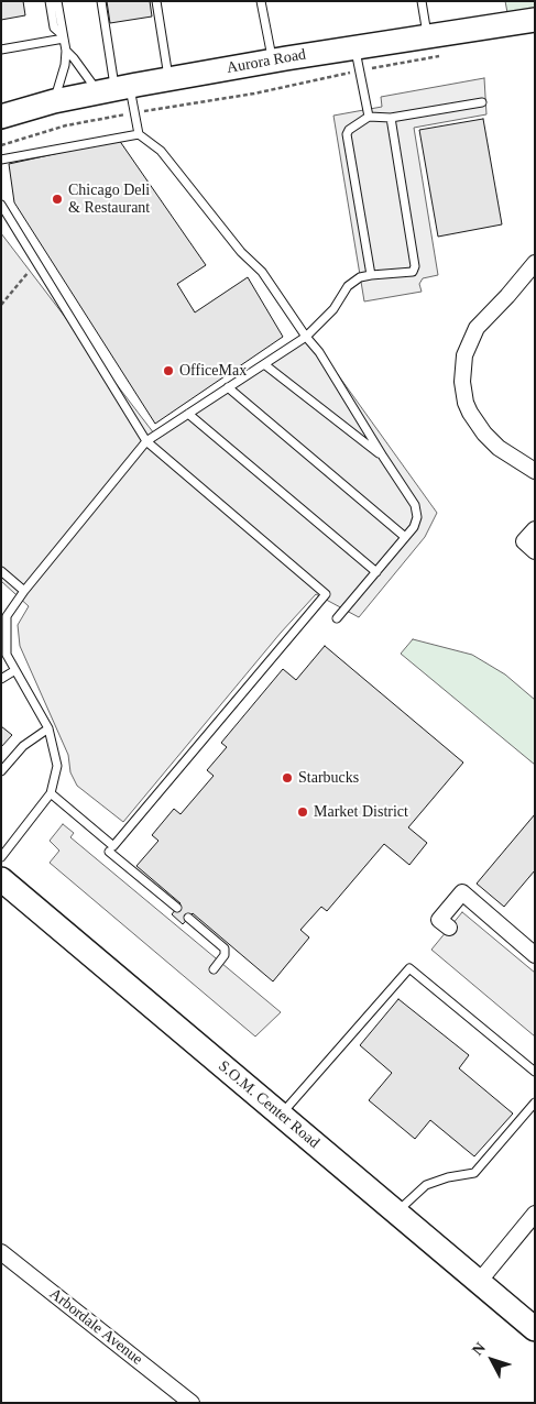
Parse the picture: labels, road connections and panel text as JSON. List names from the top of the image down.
{
  "streets": {
    "main road": ["Aurora Road", "S.O.M. Center Road"],
    "street": ["Arbordale Avenue"]
  },
  "places": [
    "Chicago Deli & Restaurant",
    "OfficeMax",
    "Starbucks",
    "Market District"
  ],
  "north": "top left"
}
